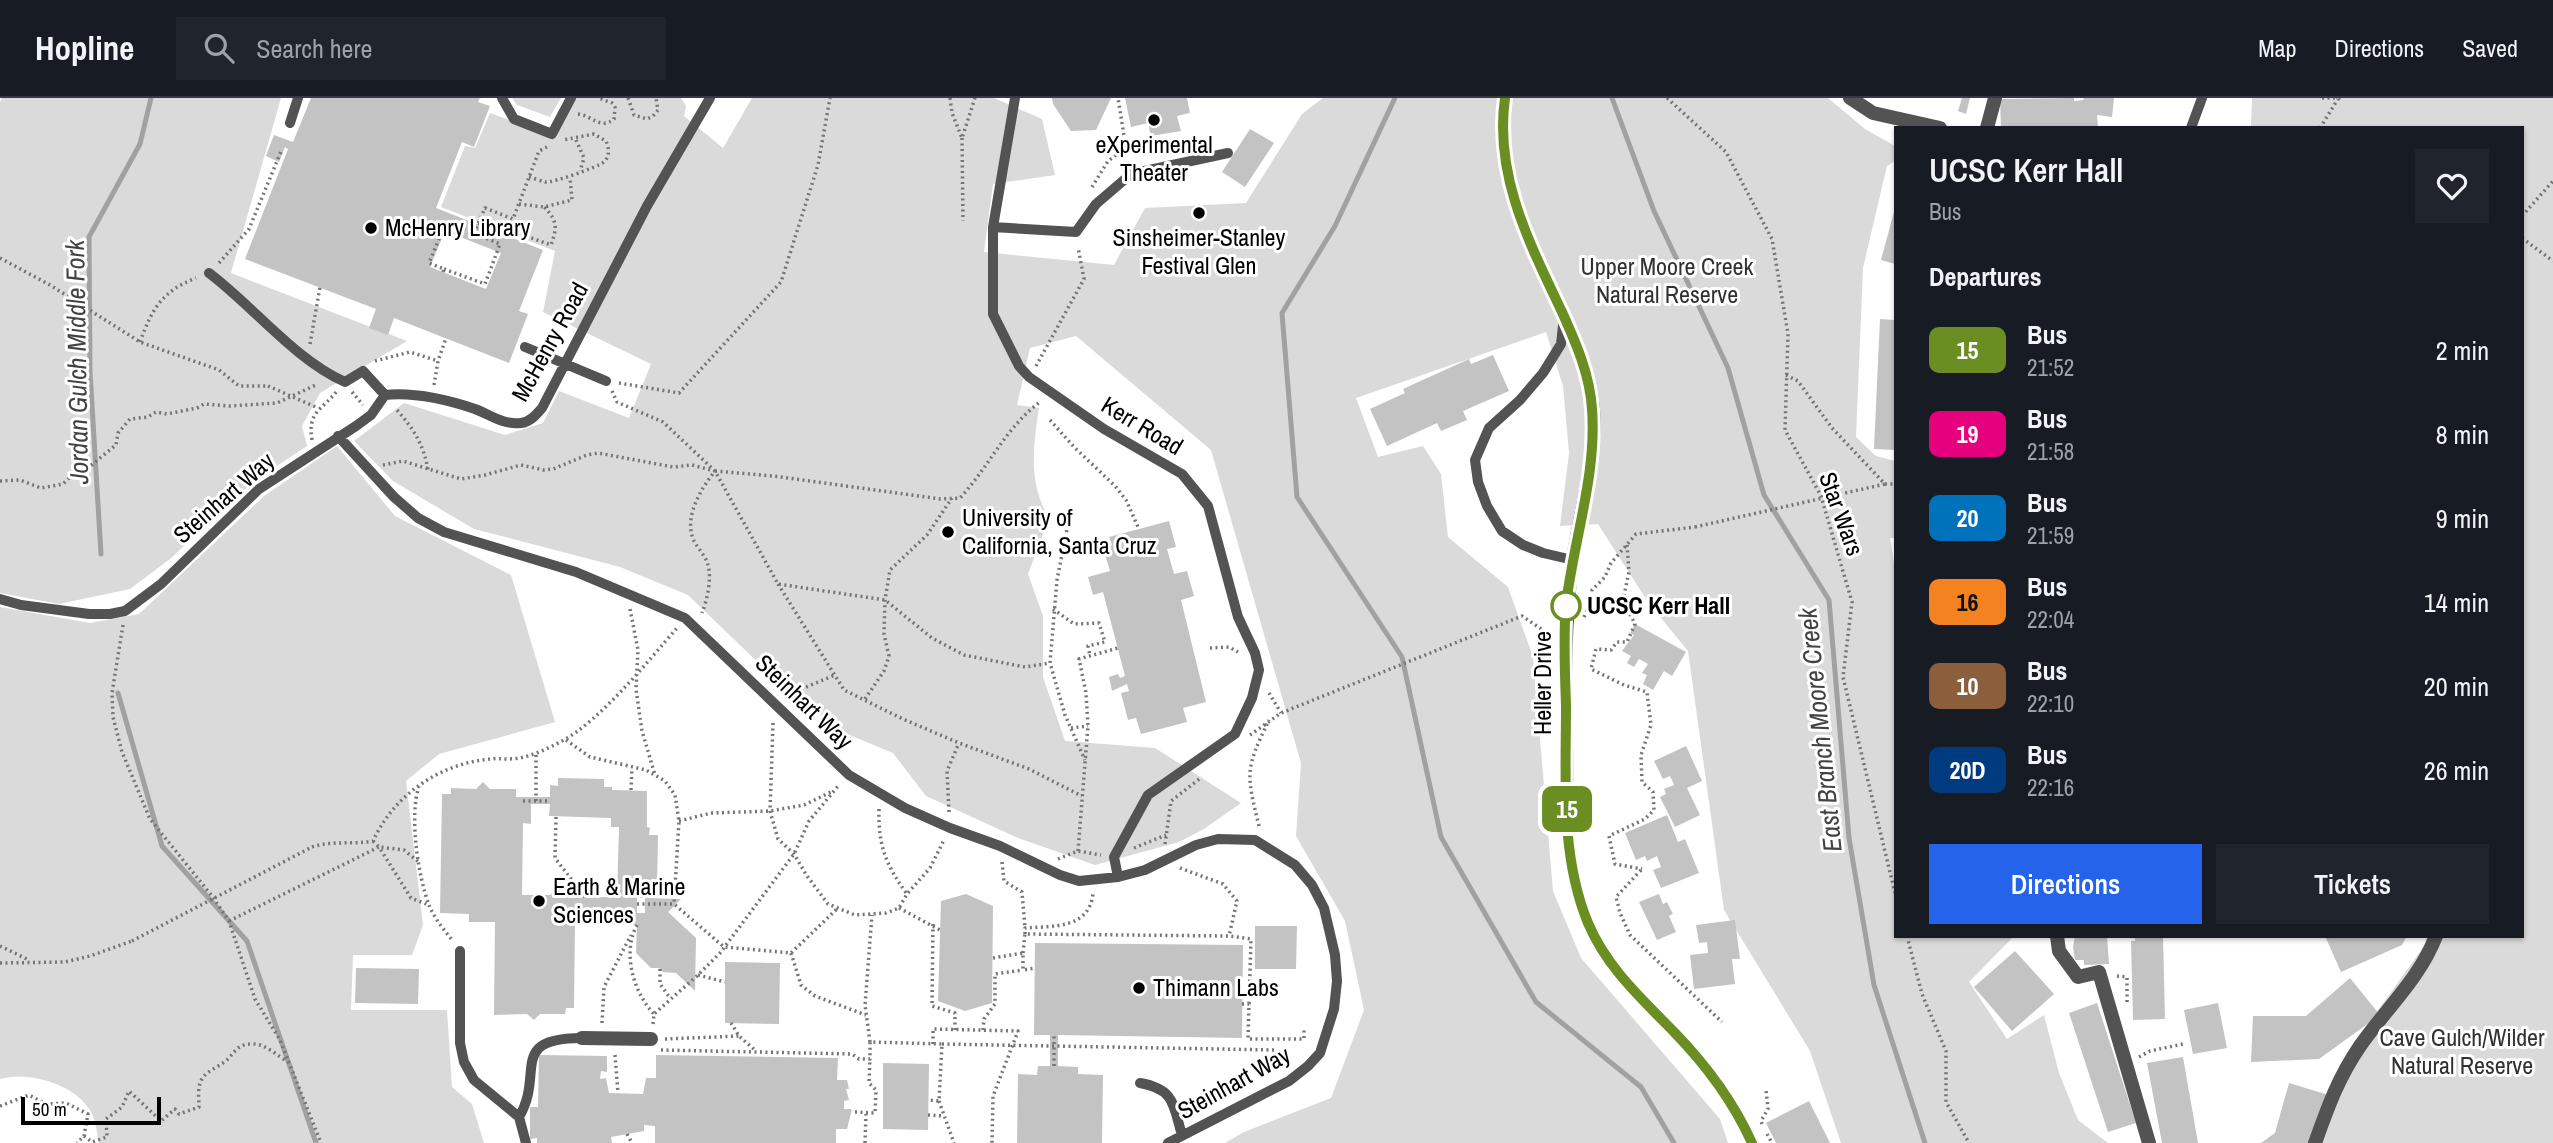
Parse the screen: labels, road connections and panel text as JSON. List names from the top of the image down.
{
  "streets": {
    "main road": ["Heller Drive"],
    "lane": ["McHenry Road", "Kerr Road", "Steinhart Way"],
    "path": ["Star Wars"]
  },
  "water": ["Jordan Gulch Middle Fork", "East Branch Moore Creek"],
  "parks": ["Upper Moore Creek Natural Reserve", "Cave Gulch/Wilder Natural Reserve"],
  "places": [
    "eXperimental Theater",
    "Sinsheimer-Stanley Festival Glen",
    "McHenry Library",
    "University of California, Santa Cruz",
    "UCSC Kerr Hall",
    "Earth & Marine Sciences",
    "Thimann Labs"
  ],
  "lines": ["bus line 15"],
  "scale_bar": "50 m",
  "page": {
    "header": "Hopline",
    "search": "Search here",
    "nav": ["Map", "Directions", "Saved"],
    "on_map": "15",
    "heading": [
      ["UCSC Kerr Hall", "Bus"],
      "Departures"
    ],
    "list": [
      {
        "mark": "15",
        "name": "Bus",
        "note": "21:52",
        "value": "2 min"
      },
      {
        "mark": "19",
        "name": "Bus",
        "note": "21:58",
        "value": "8 min"
      },
      {
        "mark": "20",
        "name": "Bus",
        "note": "21:59",
        "value": "9 min"
      },
      {
        "mark": "16",
        "name": "Bus",
        "note": "22:04",
        "value": "14 min"
      },
      {
        "mark": "10",
        "name": "Bus",
        "note": "22:10",
        "value": "20 min"
      },
      {
        "mark": "20D",
        "name": "Bus",
        "note": "22:16",
        "value": "26 min"
      }
    ],
    "buttons": ["Directions", "Tickets"],
    "scale": "50 m"
  }
}
